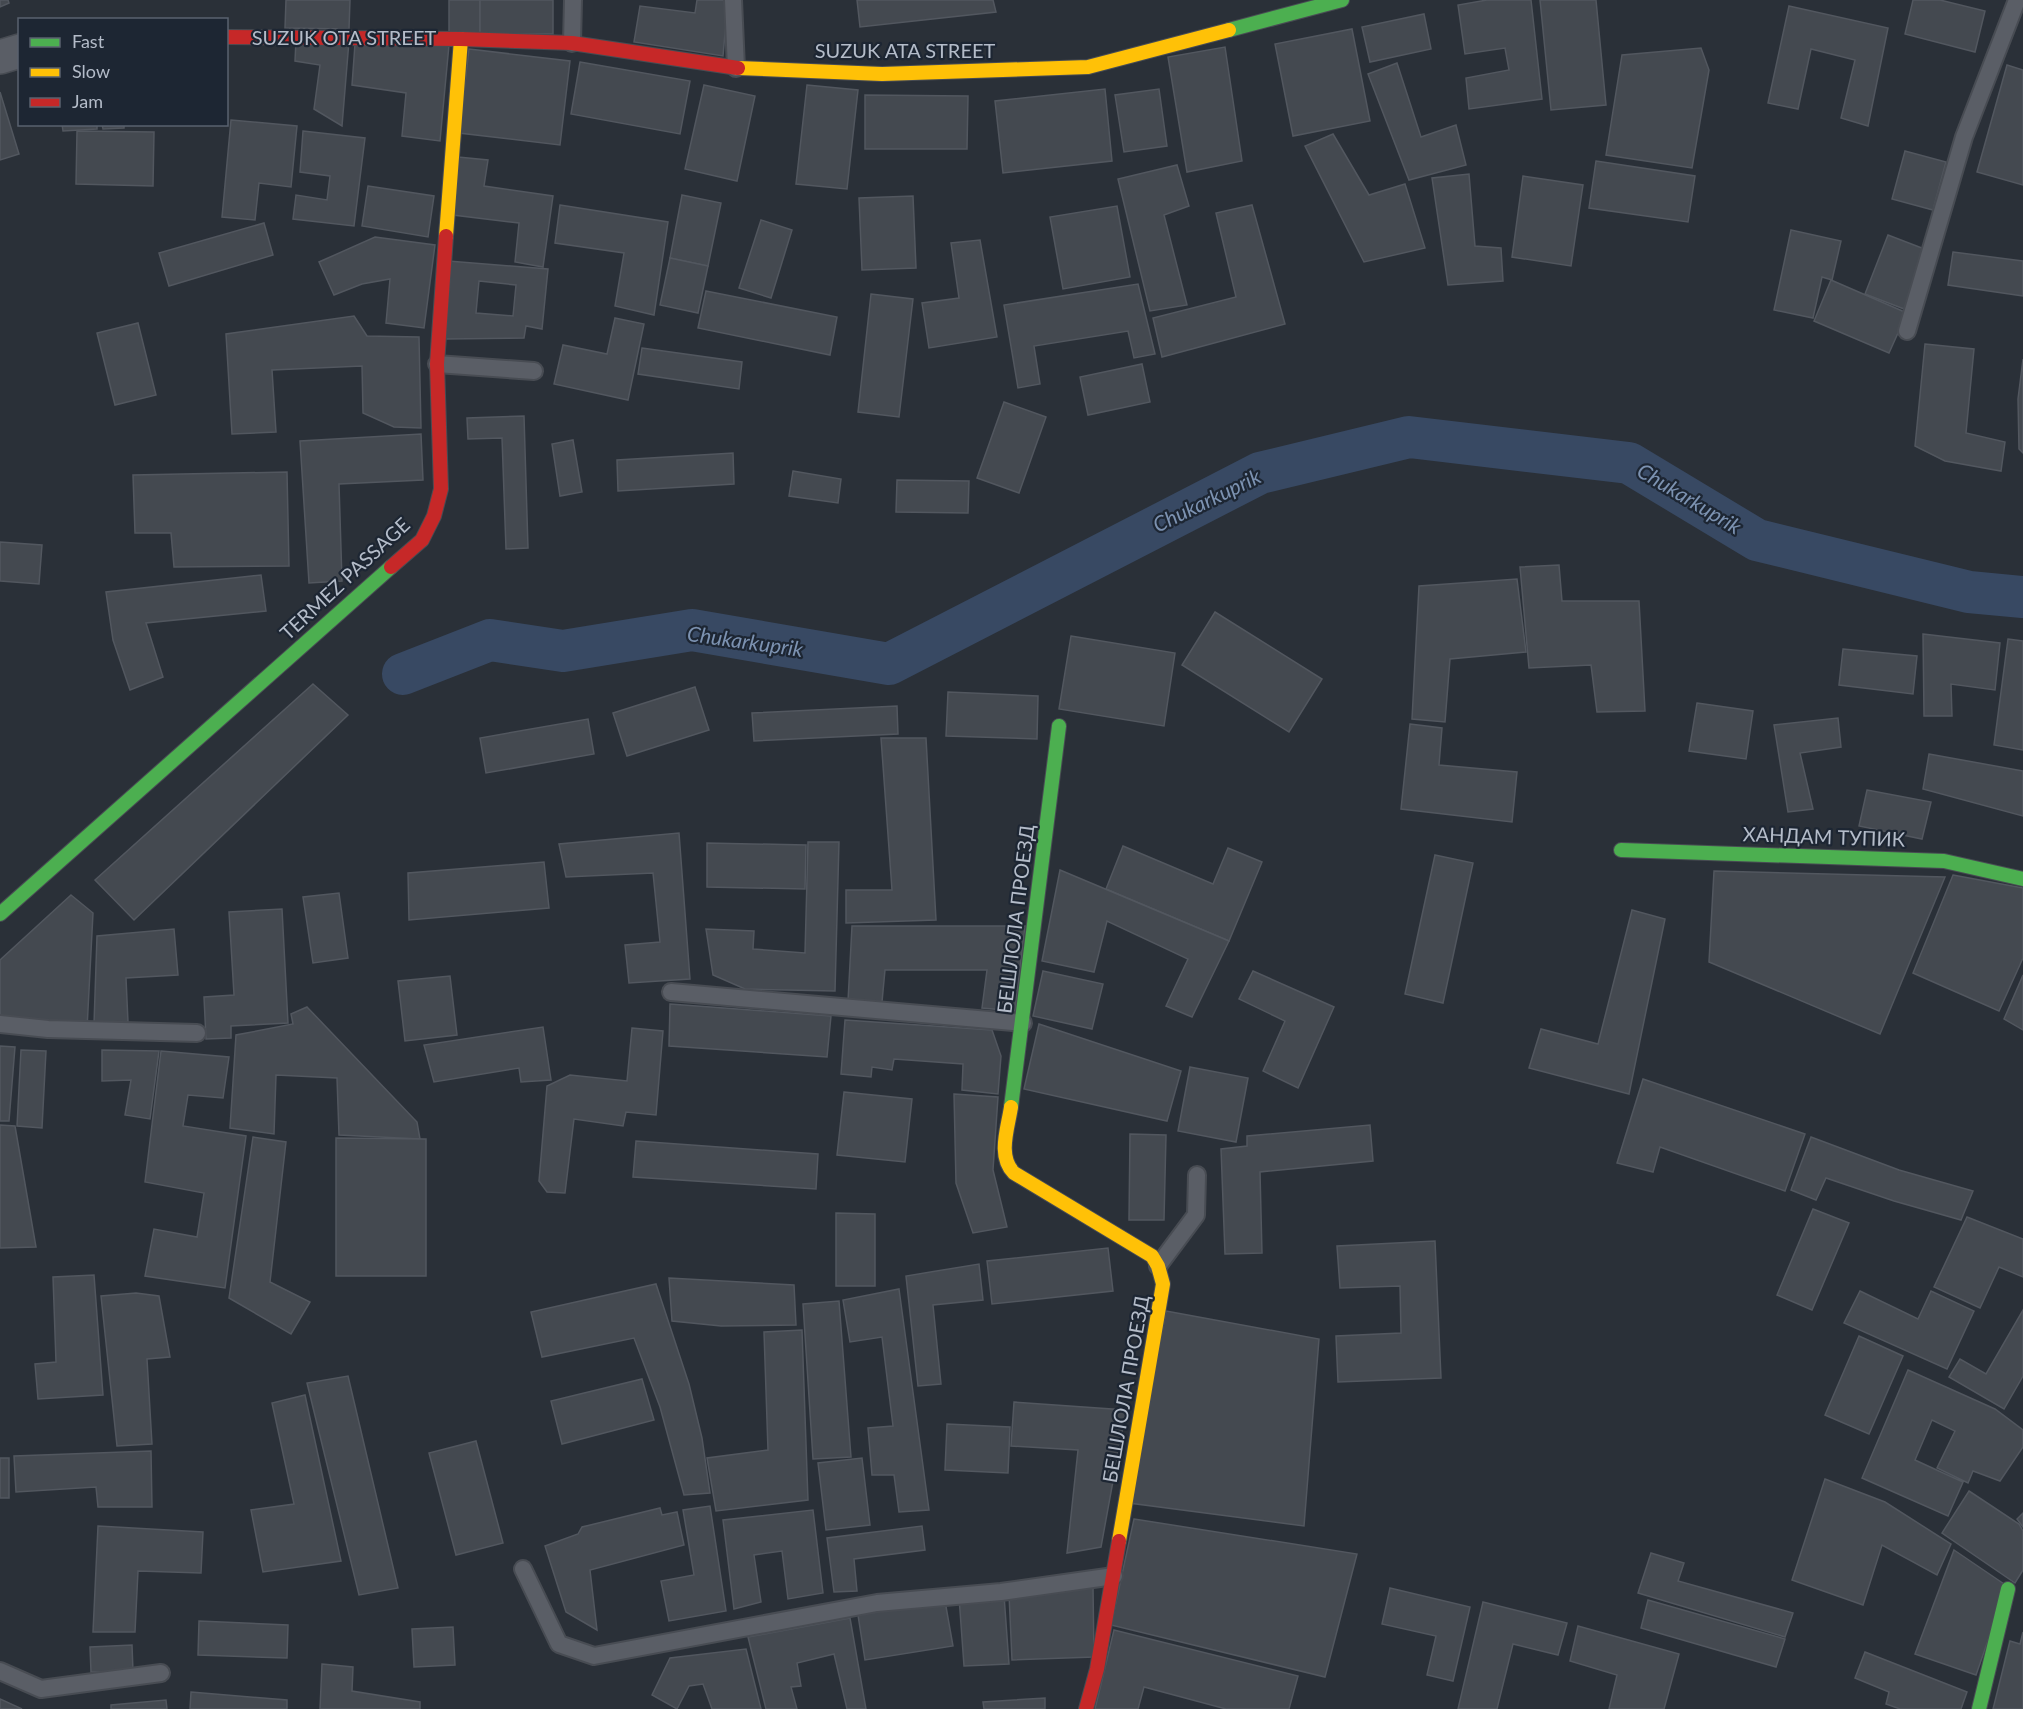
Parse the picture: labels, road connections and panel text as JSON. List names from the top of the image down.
{
  "streets": {
    "street": [
      "SUZUK OTA STREET",
      "SUZUK ATA STREET",
      "TERMEZ PASSAGE",
      "ХАНДАМ ТУПИК",
      "БЕШЛОЛА ПРОЕЗД"
    ]
  },
  "crossings": [
    ["SUZUK OTA STREET", "SUZUK ATA STREET"],
    ["SUZUK OTA STREET", "TERMEZ PASSAGE"],
    ["SUZUK ATA STREET", "TERMEZ PASSAGE"]
  ],
  "water": ["Chukarkuprik"],
  "legend": ["Fast", "Slow", "Jam"]
}
